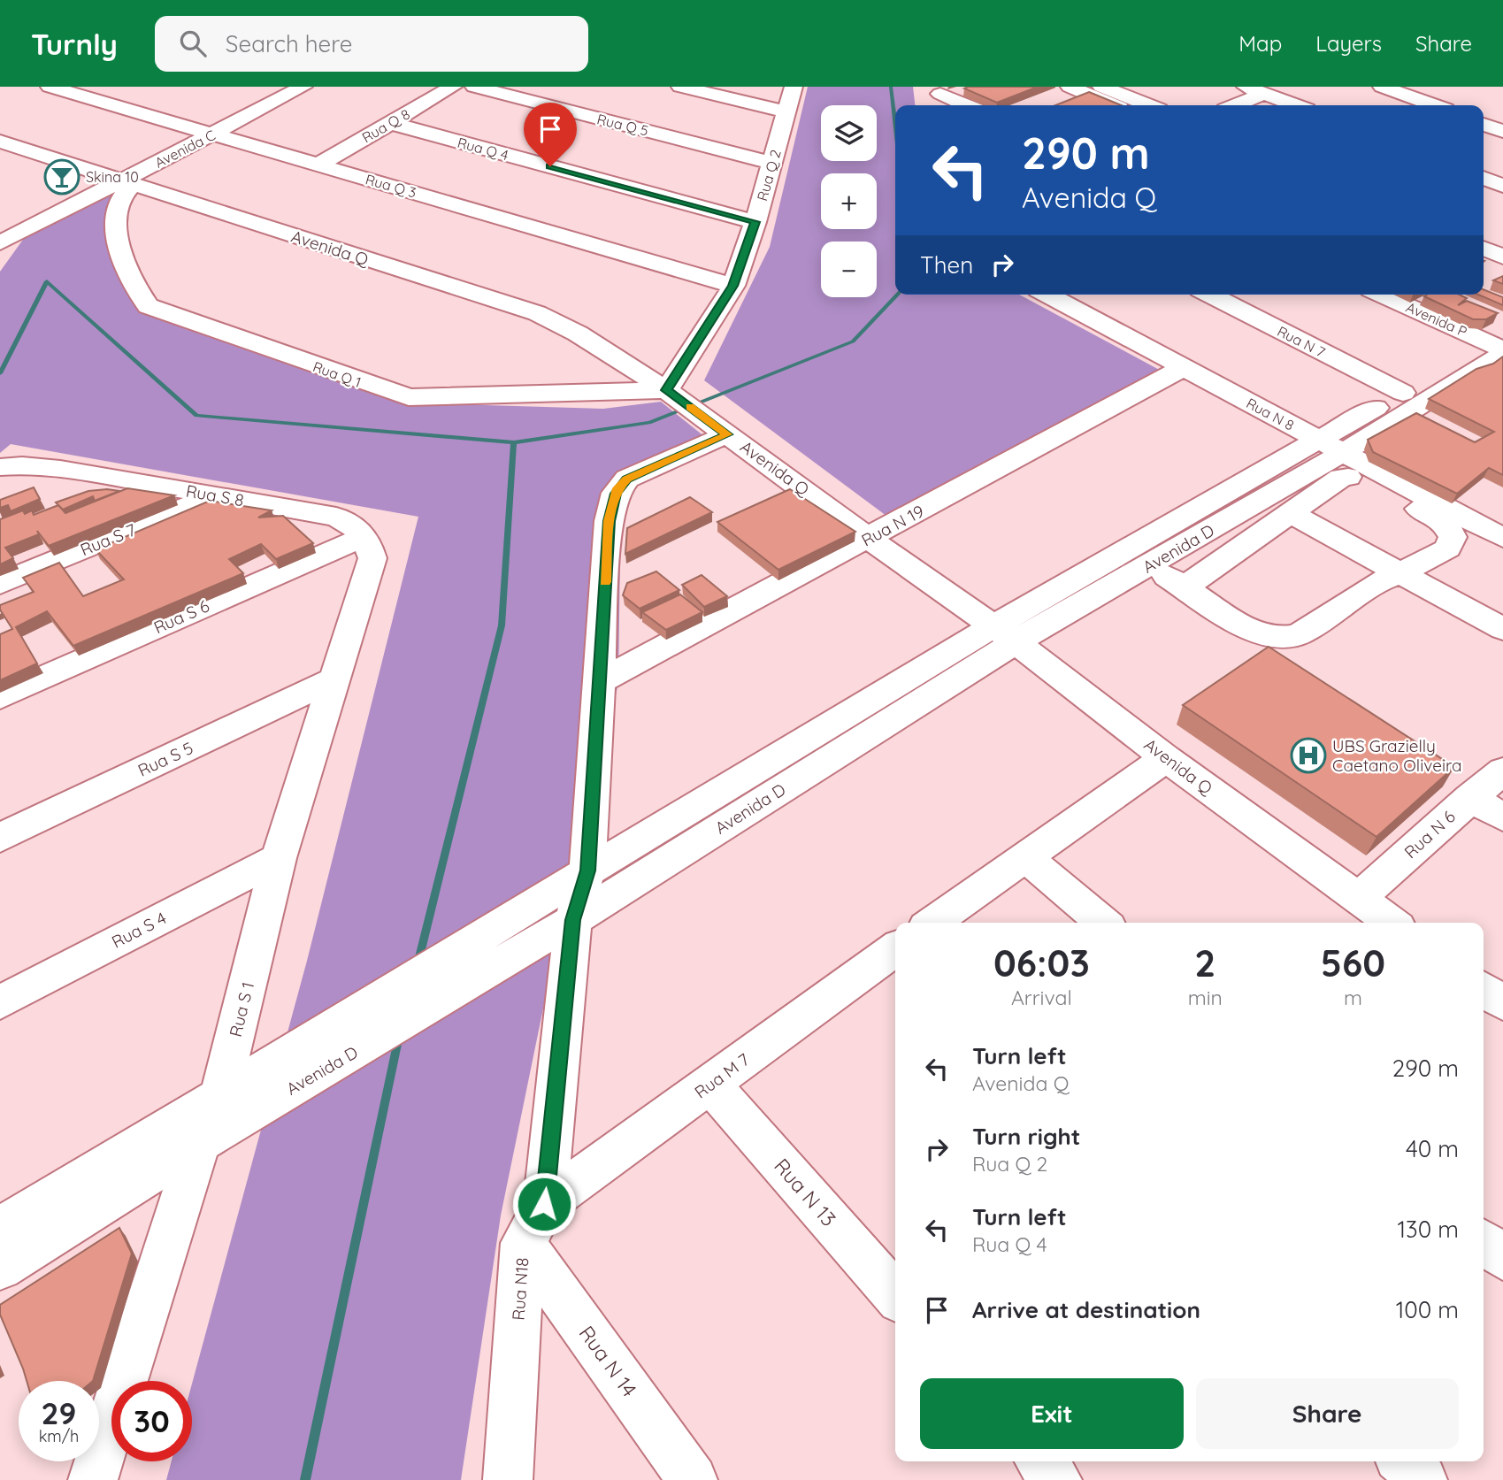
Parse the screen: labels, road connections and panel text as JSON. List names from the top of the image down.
{
  "streets": {
    "street": [
      "Rua Q 5",
      "Rua Q 8",
      "Avenida C",
      "Rua Q 4",
      "Rua Q 2",
      "Rua Q 3",
      "Avenida Q",
      "Avenida P",
      "Rua N 7",
      "Rua Q 1",
      "Rua N 8",
      "Rua S 8",
      "Rua N 19",
      "Rua S 7",
      "Avenida D",
      "Rua S 6",
      "Rua S 5",
      "Rua N 6",
      "Rua S 4",
      "Rua S 1",
      "Rua M 7",
      "Rua N 13",
      "Rua N18",
      "Rua N 14"
    ]
  },
  "crossings": [
    ["Rua Q 5", "Rua Q 2"],
    ["Rua Q 8", "Rua Q 4"],
    ["Rua Q 8", "Rua Q 3"],
    ["Avenida C", "Rua Q 3"],
    ["Avenida C", "Avenida Q"],
    ["Avenida C", "Rua Q 1"],
    ["Rua Q 4", "Rua Q 2"],
    ["Rua Q 2", "Rua Q 3"],
    ["Rua Q 2", "Avenida Q"],
    ["Rua Q 2", "Rua Q 1"],
    ["Avenida Q", "Rua Q 1"],
    ["Avenida Q", "Rua N 19"],
    ["Avenida Q", "Avenida D"],
    ["Avenida Q", "Rua N 6"],
    ["Avenida Q", "Rua N18"],
    ["Avenida P", "Avenida D"],
    ["Rua N 7", "Avenida D"],
    ["Rua N 8", "Rua N 19"],
    ["Rua N 8", "Avenida D"],
    ["Rua S 8", "Rua S 7"],
    ["Rua S 8", "Rua S 6"],
    ["Rua S 8", "Rua S 1"],
    ["Rua N 19", "Rua N18"],
    ["Avenida D", "Rua S 1"],
    ["Avenida D", "Rua N18"],
    ["Rua S 6", "Rua S 1"],
    ["Rua S 5", "Rua S 1"],
    ["Rua S 4", "Rua S 1"],
    ["Rua M 7", "Rua N 13"],
    ["Rua M 7", "Rua N18"],
    ["Rua M 7", "Rua N 14"],
    ["Rua N18", "Rua N 14"]
  ],
  "places": {
    "bar": ["Skina 10"],
    "hospital": ["UBS Grazielly Caetano Oliveira"]
  },
  "page": {
    "header": "Turnly",
    "search": "Search here",
    "nav": ["Map", "Layers", "Share"],
    "map_buttons": ["+", "−"],
    "turn": ["290 m", "Avenida Q"],
    "then": "Then",
    "eta": [
      "06:03",
      "Arrival",
      "2",
      "min",
      "560",
      "m"
    ],
    "list": [
      {
        "name": "Turn left",
        "note": "Avenida Q",
        "value": "290 m"
      },
      {
        "name": "Turn right",
        "note": "Rua Q 2",
        "value": "40 m"
      },
      {
        "name": "Turn left",
        "note": "Rua Q 4",
        "value": "130 m"
      },
      {
        "name": "Arrive at destination",
        "value": "100 m"
      }
    ],
    "buttons": ["Exit", "Share"],
    "speed": "29 km/h",
    "limit": "30"
  }
}
